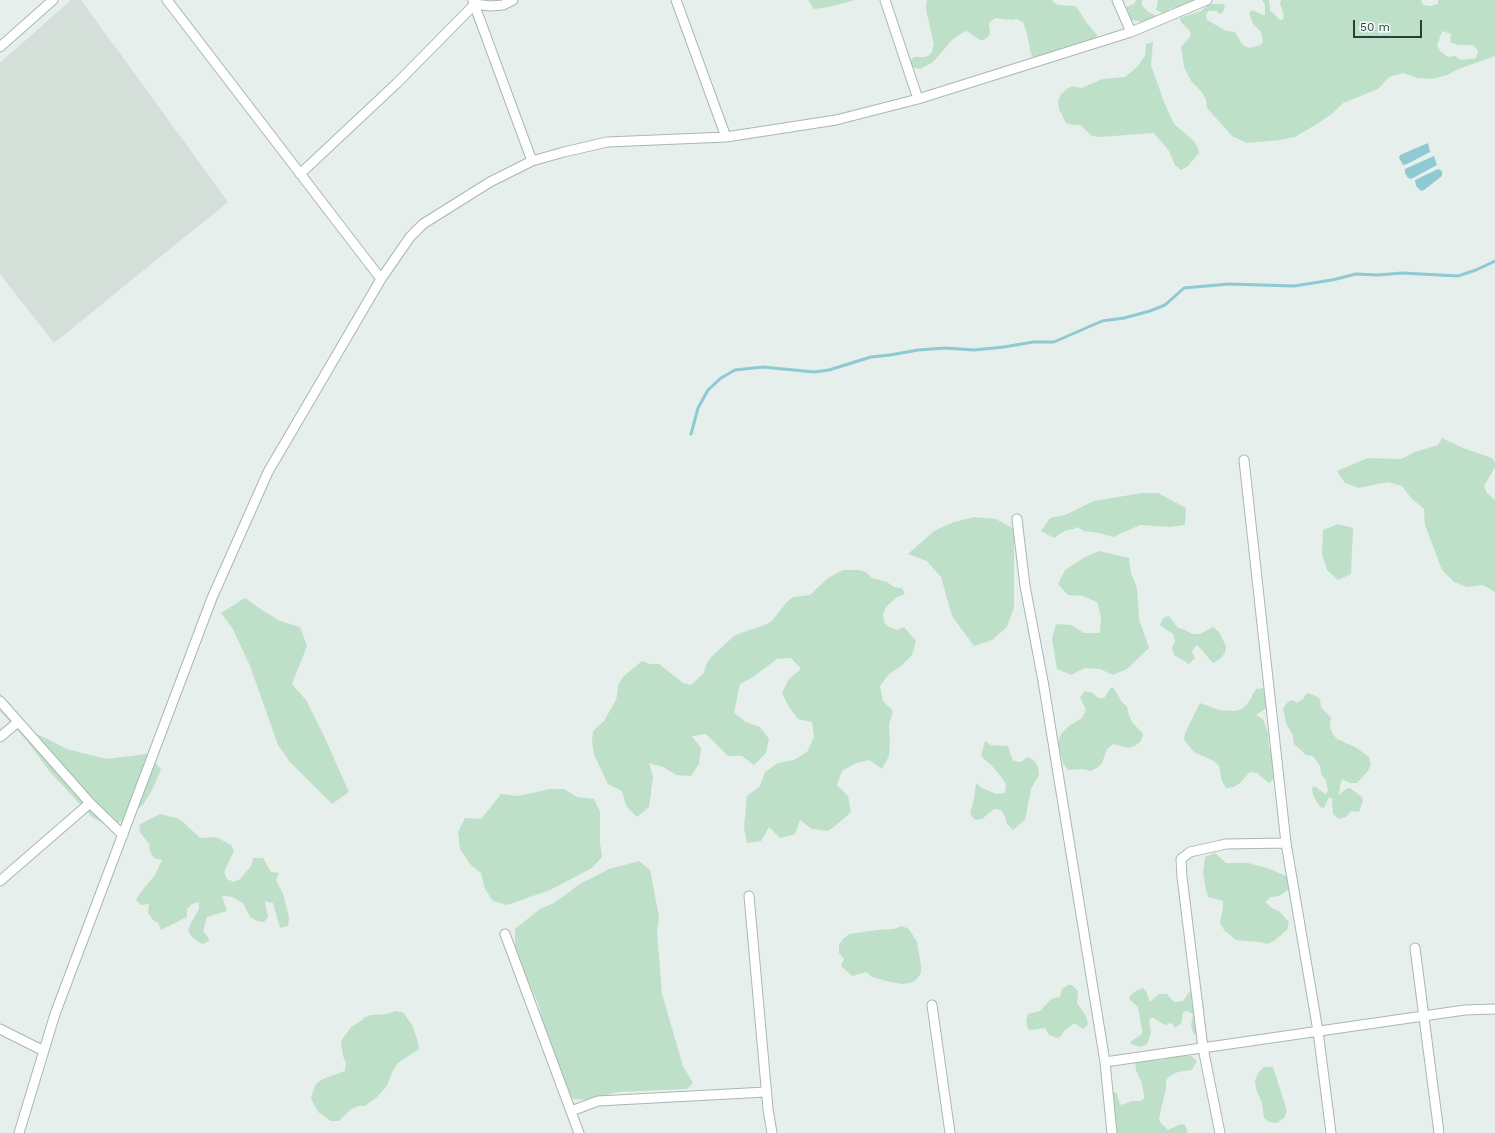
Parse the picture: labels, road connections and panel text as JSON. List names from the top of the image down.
{
  "scale_bar": "50 m"
}
